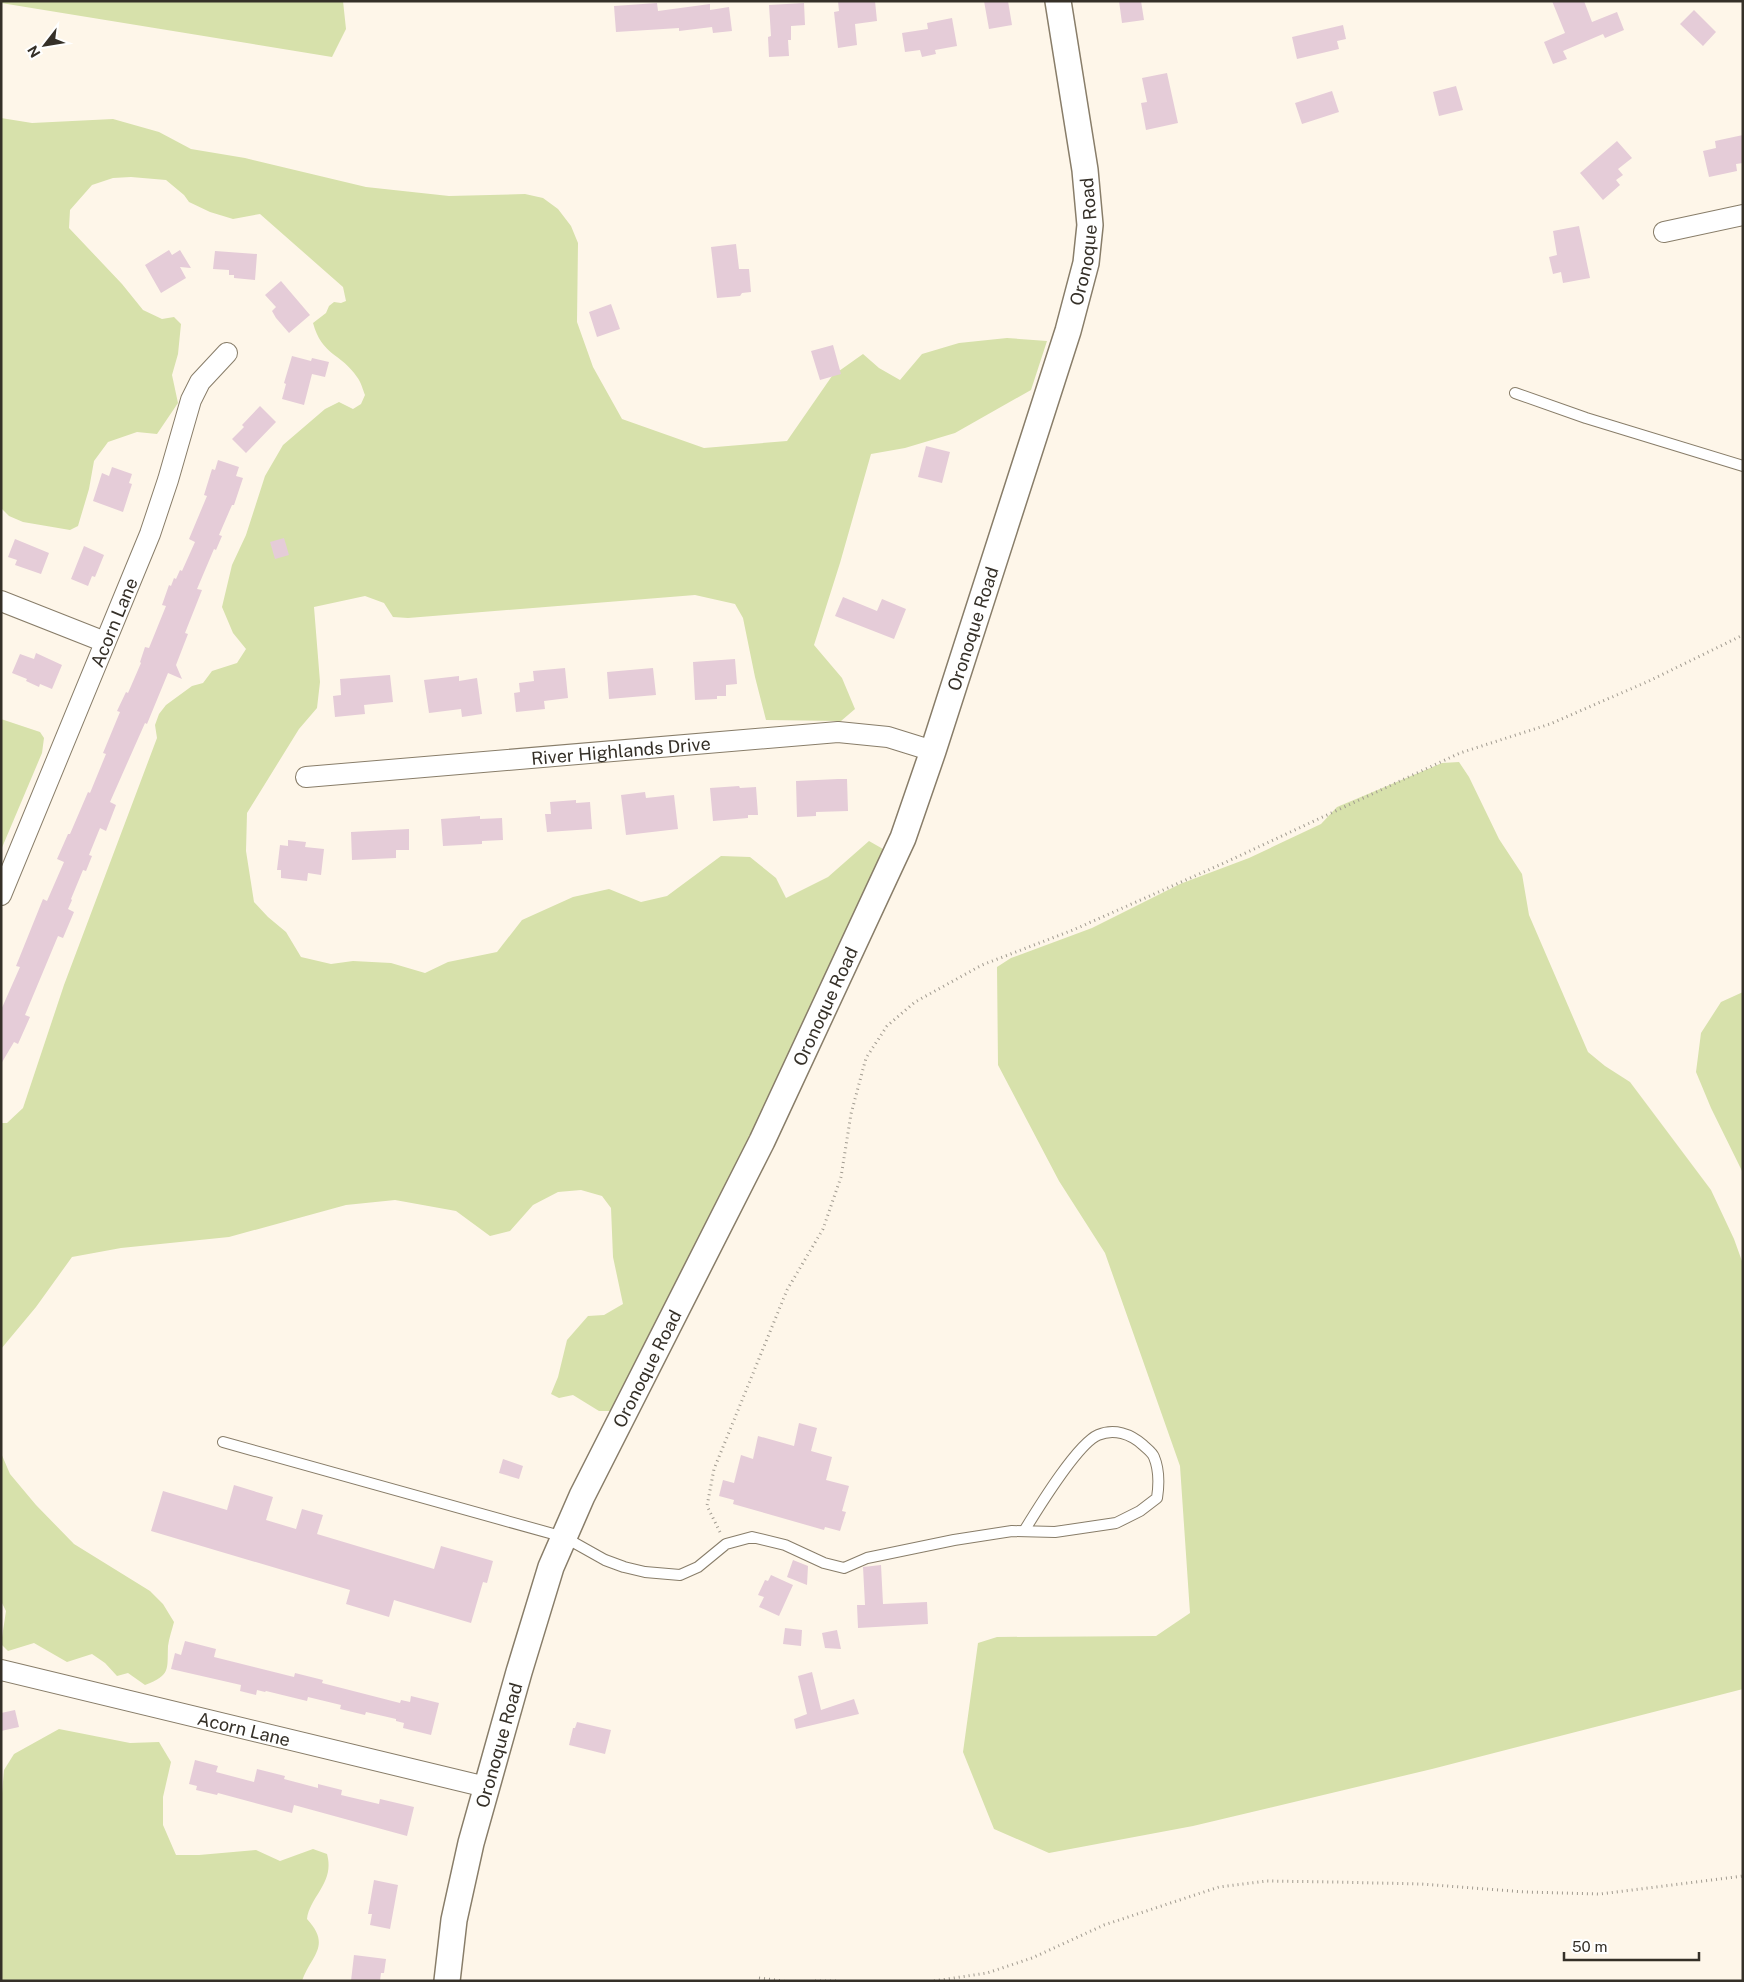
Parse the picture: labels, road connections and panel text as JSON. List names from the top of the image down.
{
  "streets": {
    "street": ["Oronoque Road", "Acorn Lane", "River Highlands Drive"]
  },
  "crossings": [
    ["Oronoque Road", "Acorn Lane"],
    ["Oronoque Road", "River Highlands Drive"]
  ],
  "scale_bar": "50 m",
  "north": "bottom left"
}
